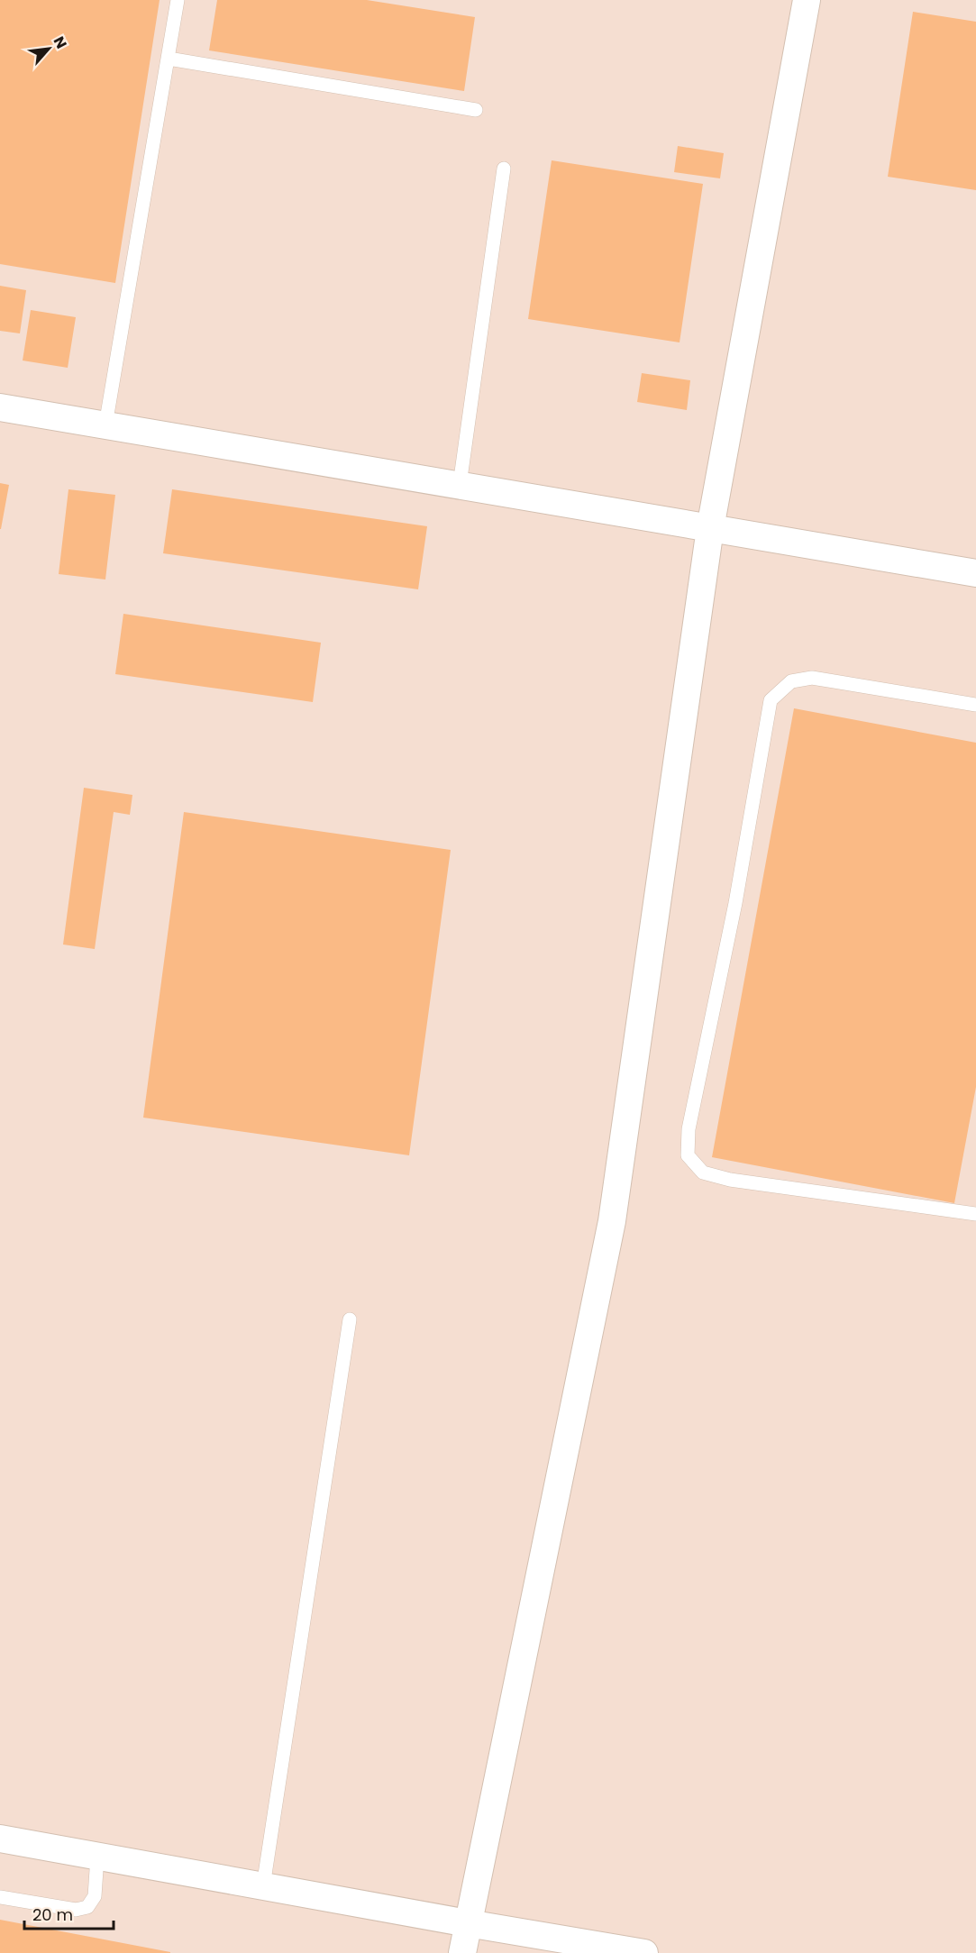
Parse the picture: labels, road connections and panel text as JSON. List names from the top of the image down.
{
  "scale_bar": "20 m",
  "north": "top right"
}
